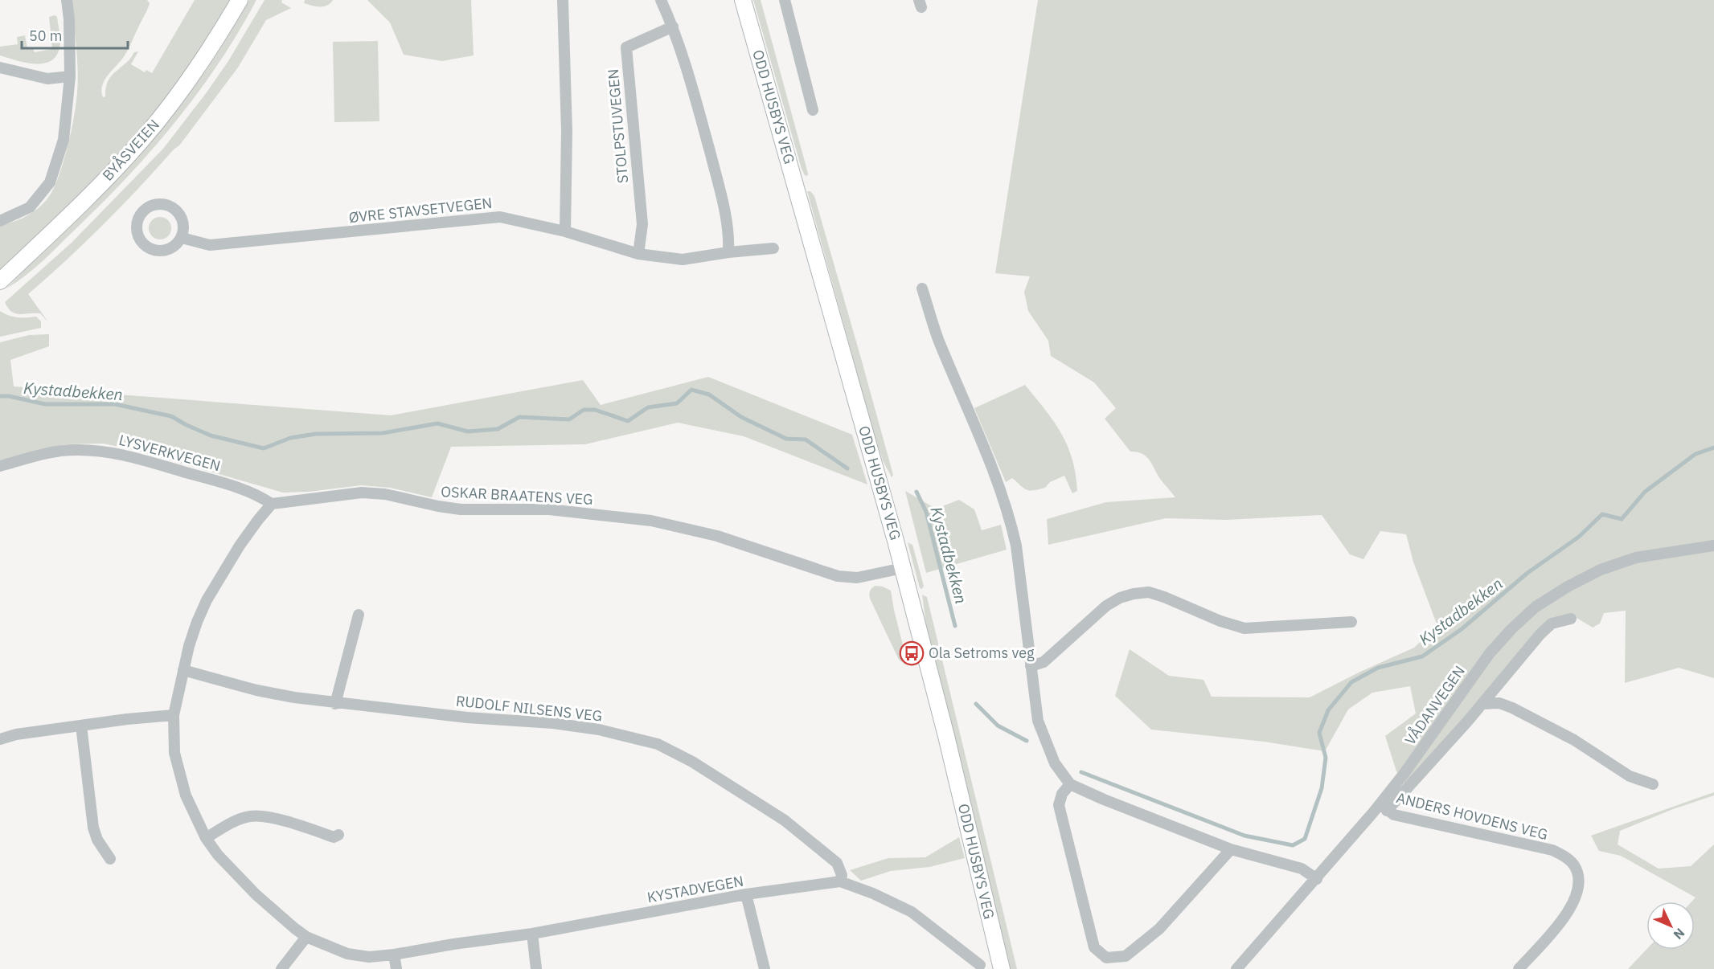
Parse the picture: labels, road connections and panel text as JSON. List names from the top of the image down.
{
  "streets": {
    "street": [
      "ODD HUSBYS VEG",
      "STOLPSTUVEGEN",
      "BYÅSVEIEN",
      "ØVRE STAVSETVEGEN",
      "LYSVERKVEGEN",
      "OSKAR BRAATENS VEG",
      "VÅDANVEGEN",
      "RUDOLF NILSENS VEG",
      "ANDERS HOVDENS VEG",
      "KYSTADVEGEN"
    ]
  },
  "crossings": [
    ["ODD HUSBYS VEG", "OSKAR BRAATENS VEG"],
    ["STOLPSTUVEGEN", "ØVRE STAVSETVEGEN"],
    ["LYSVERKVEGEN", "OSKAR BRAATENS VEG"],
    ["VÅDANVEGEN", "ANDERS HOVDENS VEG"],
    ["RUDOLF NILSENS VEG", "KYSTADVEGEN"]
  ],
  "water": ["Kystadbekken"],
  "places": {
    "bus stop": ["Ola Setroms veg"]
  },
  "scale_bar": "50 m",
  "north": "bottom right"
}
